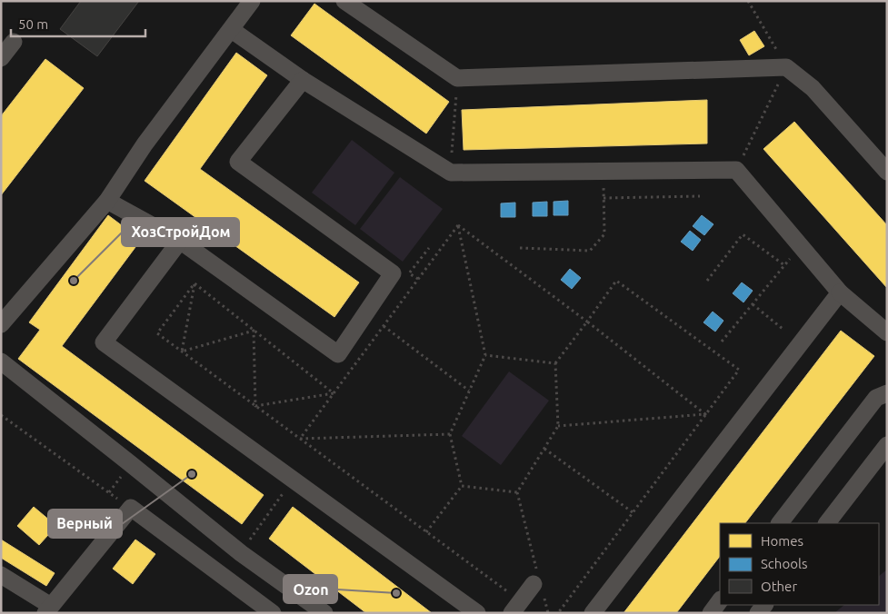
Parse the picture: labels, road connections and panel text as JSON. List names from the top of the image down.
{
  "places": ["ХозСтройДом", "Верный", "Ozon"],
  "legend": ["Homes", "Schools", "Other"],
  "scale_bar": "50 m"
}
